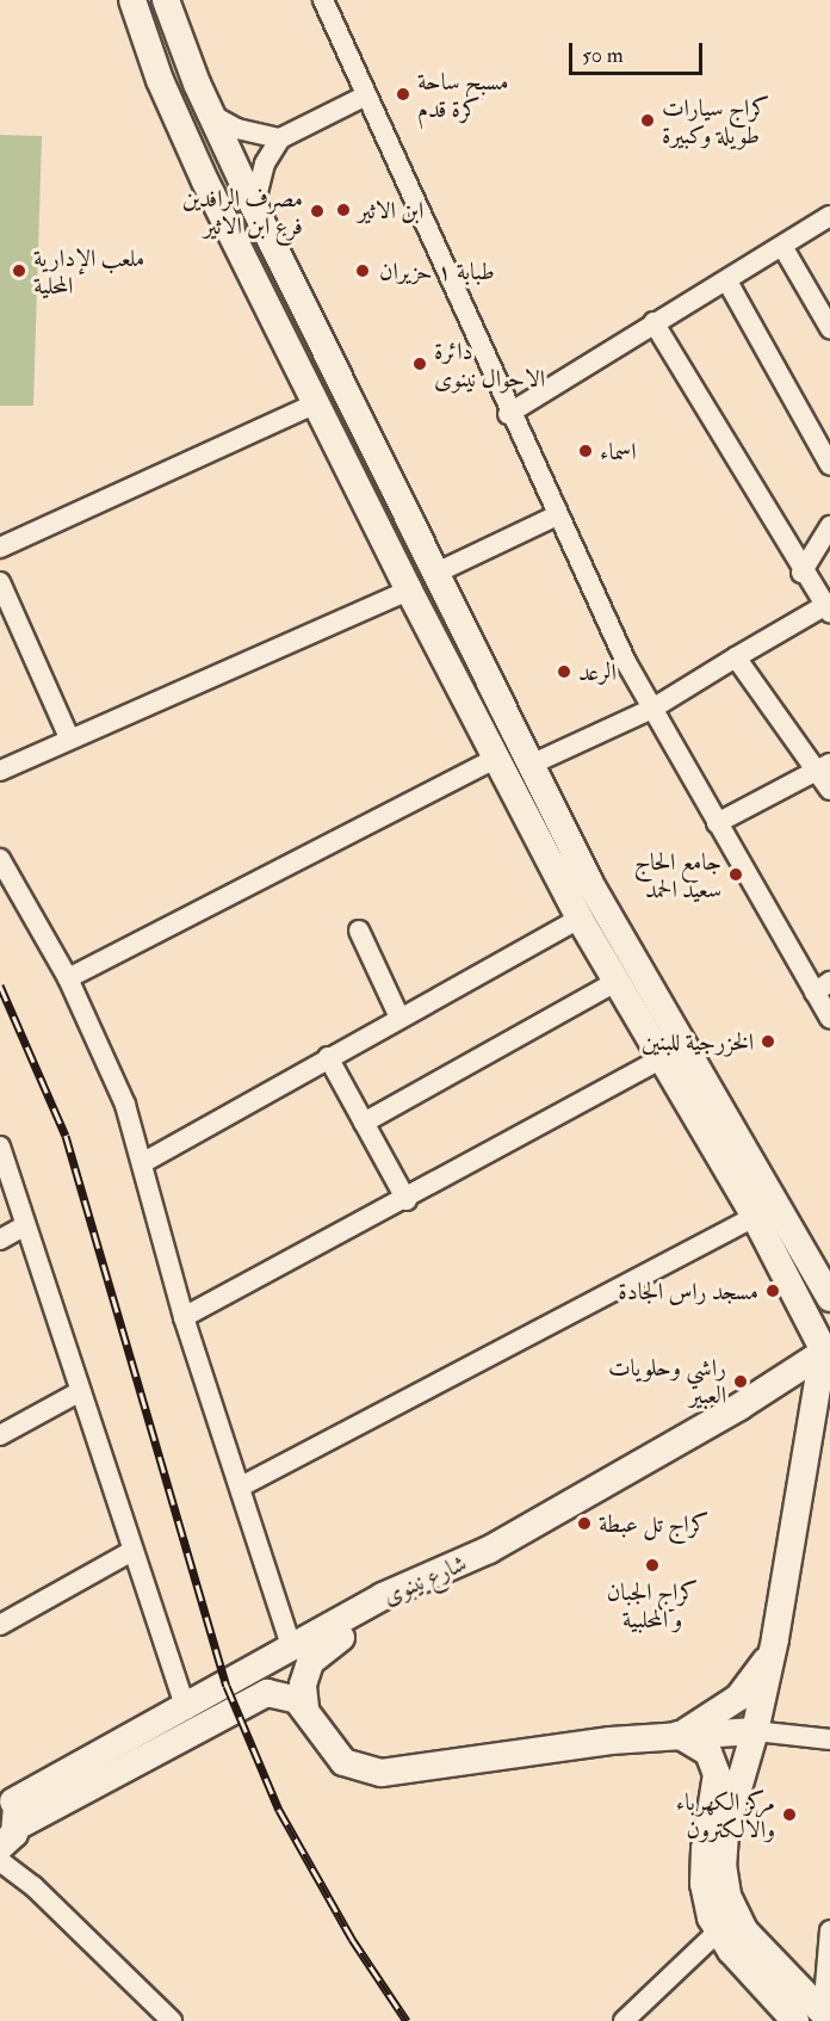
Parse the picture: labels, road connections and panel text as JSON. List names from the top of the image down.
{
  "streets": {
    "main road": ["شارع نينوى"]
  },
  "places": [
    "مسبح ساحة كرة قدم",
    "كراج سيارات طويلة وكبيرة",
    "ابن الاثير",
    "مصرف الرافدين فرع ابن الاثير",
    "ملعب الإدارية المحلية",
    "طبابة ١ حزيران",
    "دائرة الاحوال نينوى",
    "اسماء",
    "الرعد",
    "جامع الحاج سعيد الحمد",
    "الخزرجية للبنين",
    "مسجد راس الجادة",
    "راشي وحلويات العبير",
    "كراج تل عبطة",
    "كراج الجبان و المحلبية",
    "مركز الكهرباء والالكترون"
  ],
  "scale_bar": "50 m"
}
